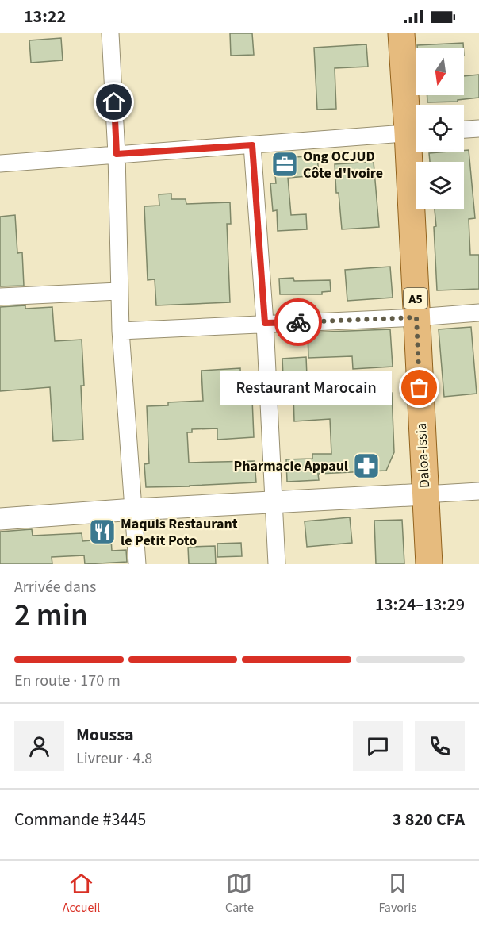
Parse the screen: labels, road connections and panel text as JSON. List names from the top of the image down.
{
  "streets": {
    "main road": ["A5", "Daloa-Issia"]
  },
  "places": {
    "office": ["Ong OCJUD Côte d'Ivoire"],
    "other": ["Restaurant Marocain"],
    "pharmacy": ["Pharmacie Appaul"],
    "restaurant": ["Maquis Restaurant le Petit Poto"]
  },
  "north": "bottom",
  "page": {
    "status": "13:22",
    "bubble": "Restaurant Marocain",
    "heading": ["2 min", "Arrivée dans", "13:24–13:29"],
    "panel": [
      "Moussa",
      "Livreur · 4.8",
      "Commande #3445",
      "3 820 CFA"
    ],
    "bar": "En route · 170 m",
    "tabs": ["Accueil", "Carte", "Favoris"]
  }
}
